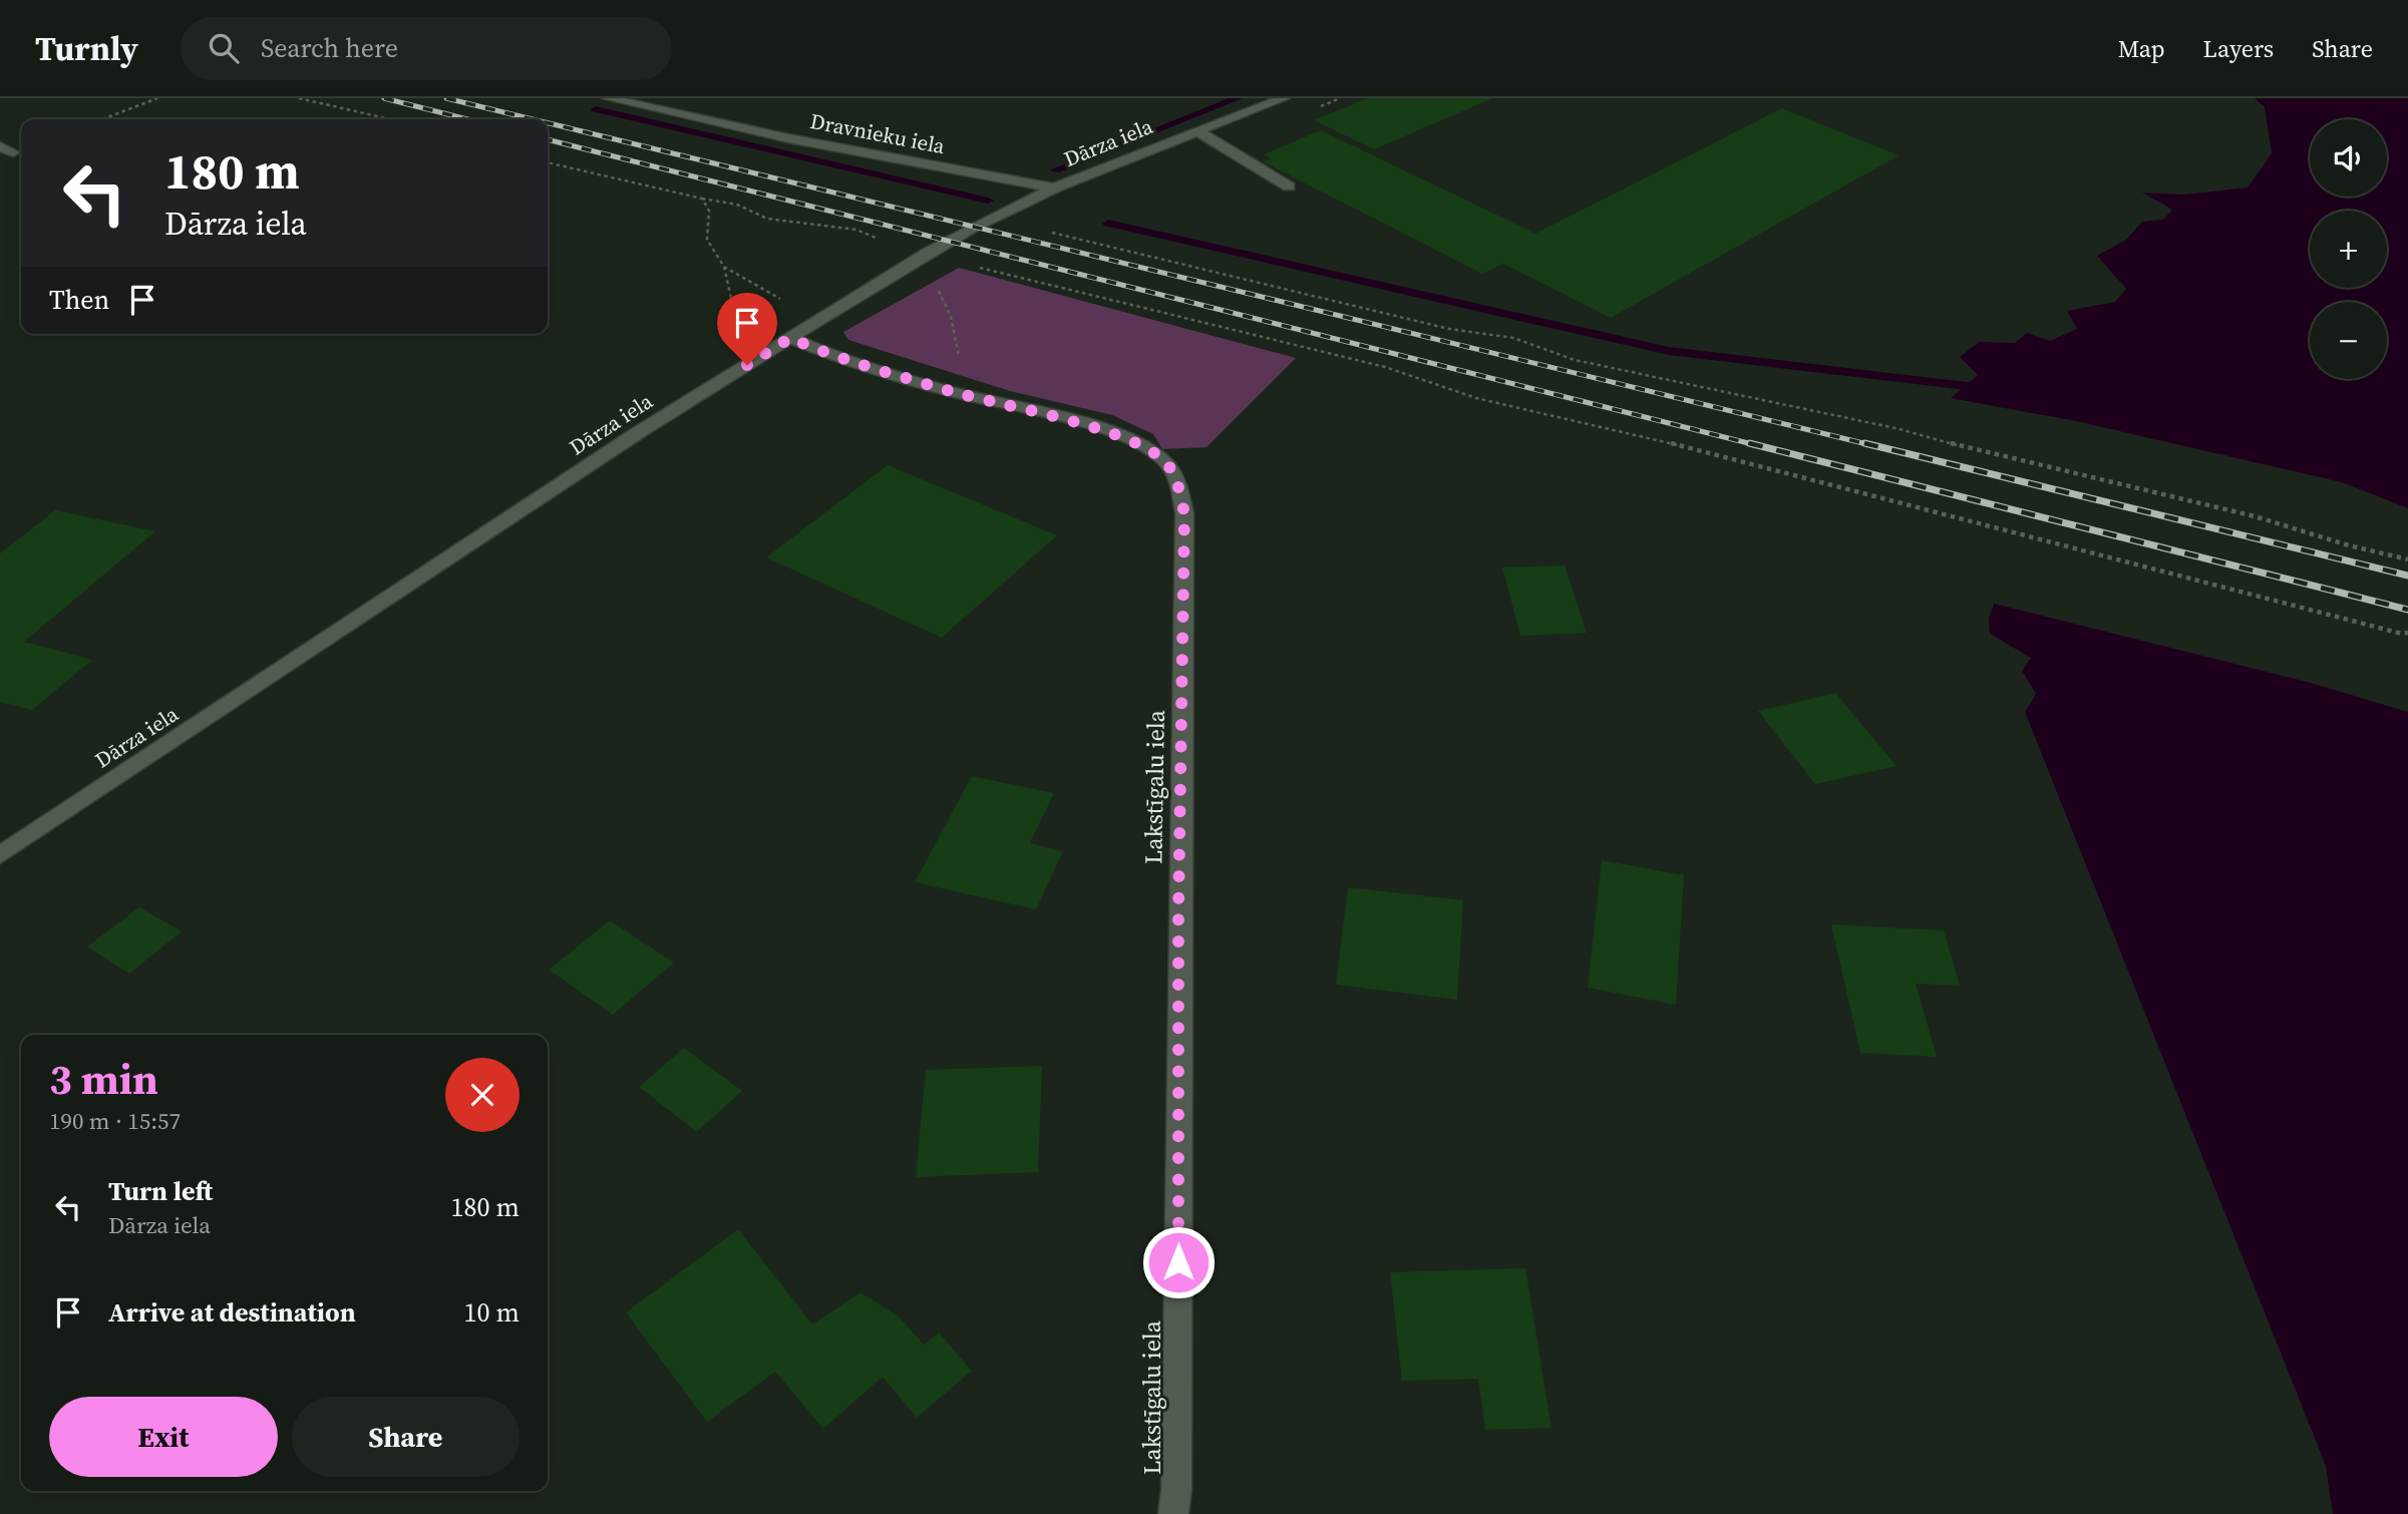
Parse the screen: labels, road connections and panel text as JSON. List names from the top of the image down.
{
  "streets": {
    "street": ["Dravnieku iela", "Dārza iela", "Lakstīgalu iela"]
  },
  "crossings": [
    ["Dravnieku iela", "Dārza iela"],
    ["Dārza iela", "Lakstīgalu iela"]
  ],
  "page": {
    "header": "Turnly",
    "search": "Search here",
    "nav": ["Map", "Layers", "Share"],
    "map_buttons": ["+", "−"],
    "turn": ["180 m", "Dārza iela"],
    "then": "Then",
    "heading": ["3 min", "190 m · 15:57"],
    "list": [
      {
        "name": "Turn left",
        "note": "Dārza iela",
        "value": "180 m"
      },
      {
        "name": "Arrive at destination",
        "value": "10 m"
      }
    ],
    "buttons": ["Exit", "Share"]
  }
}
